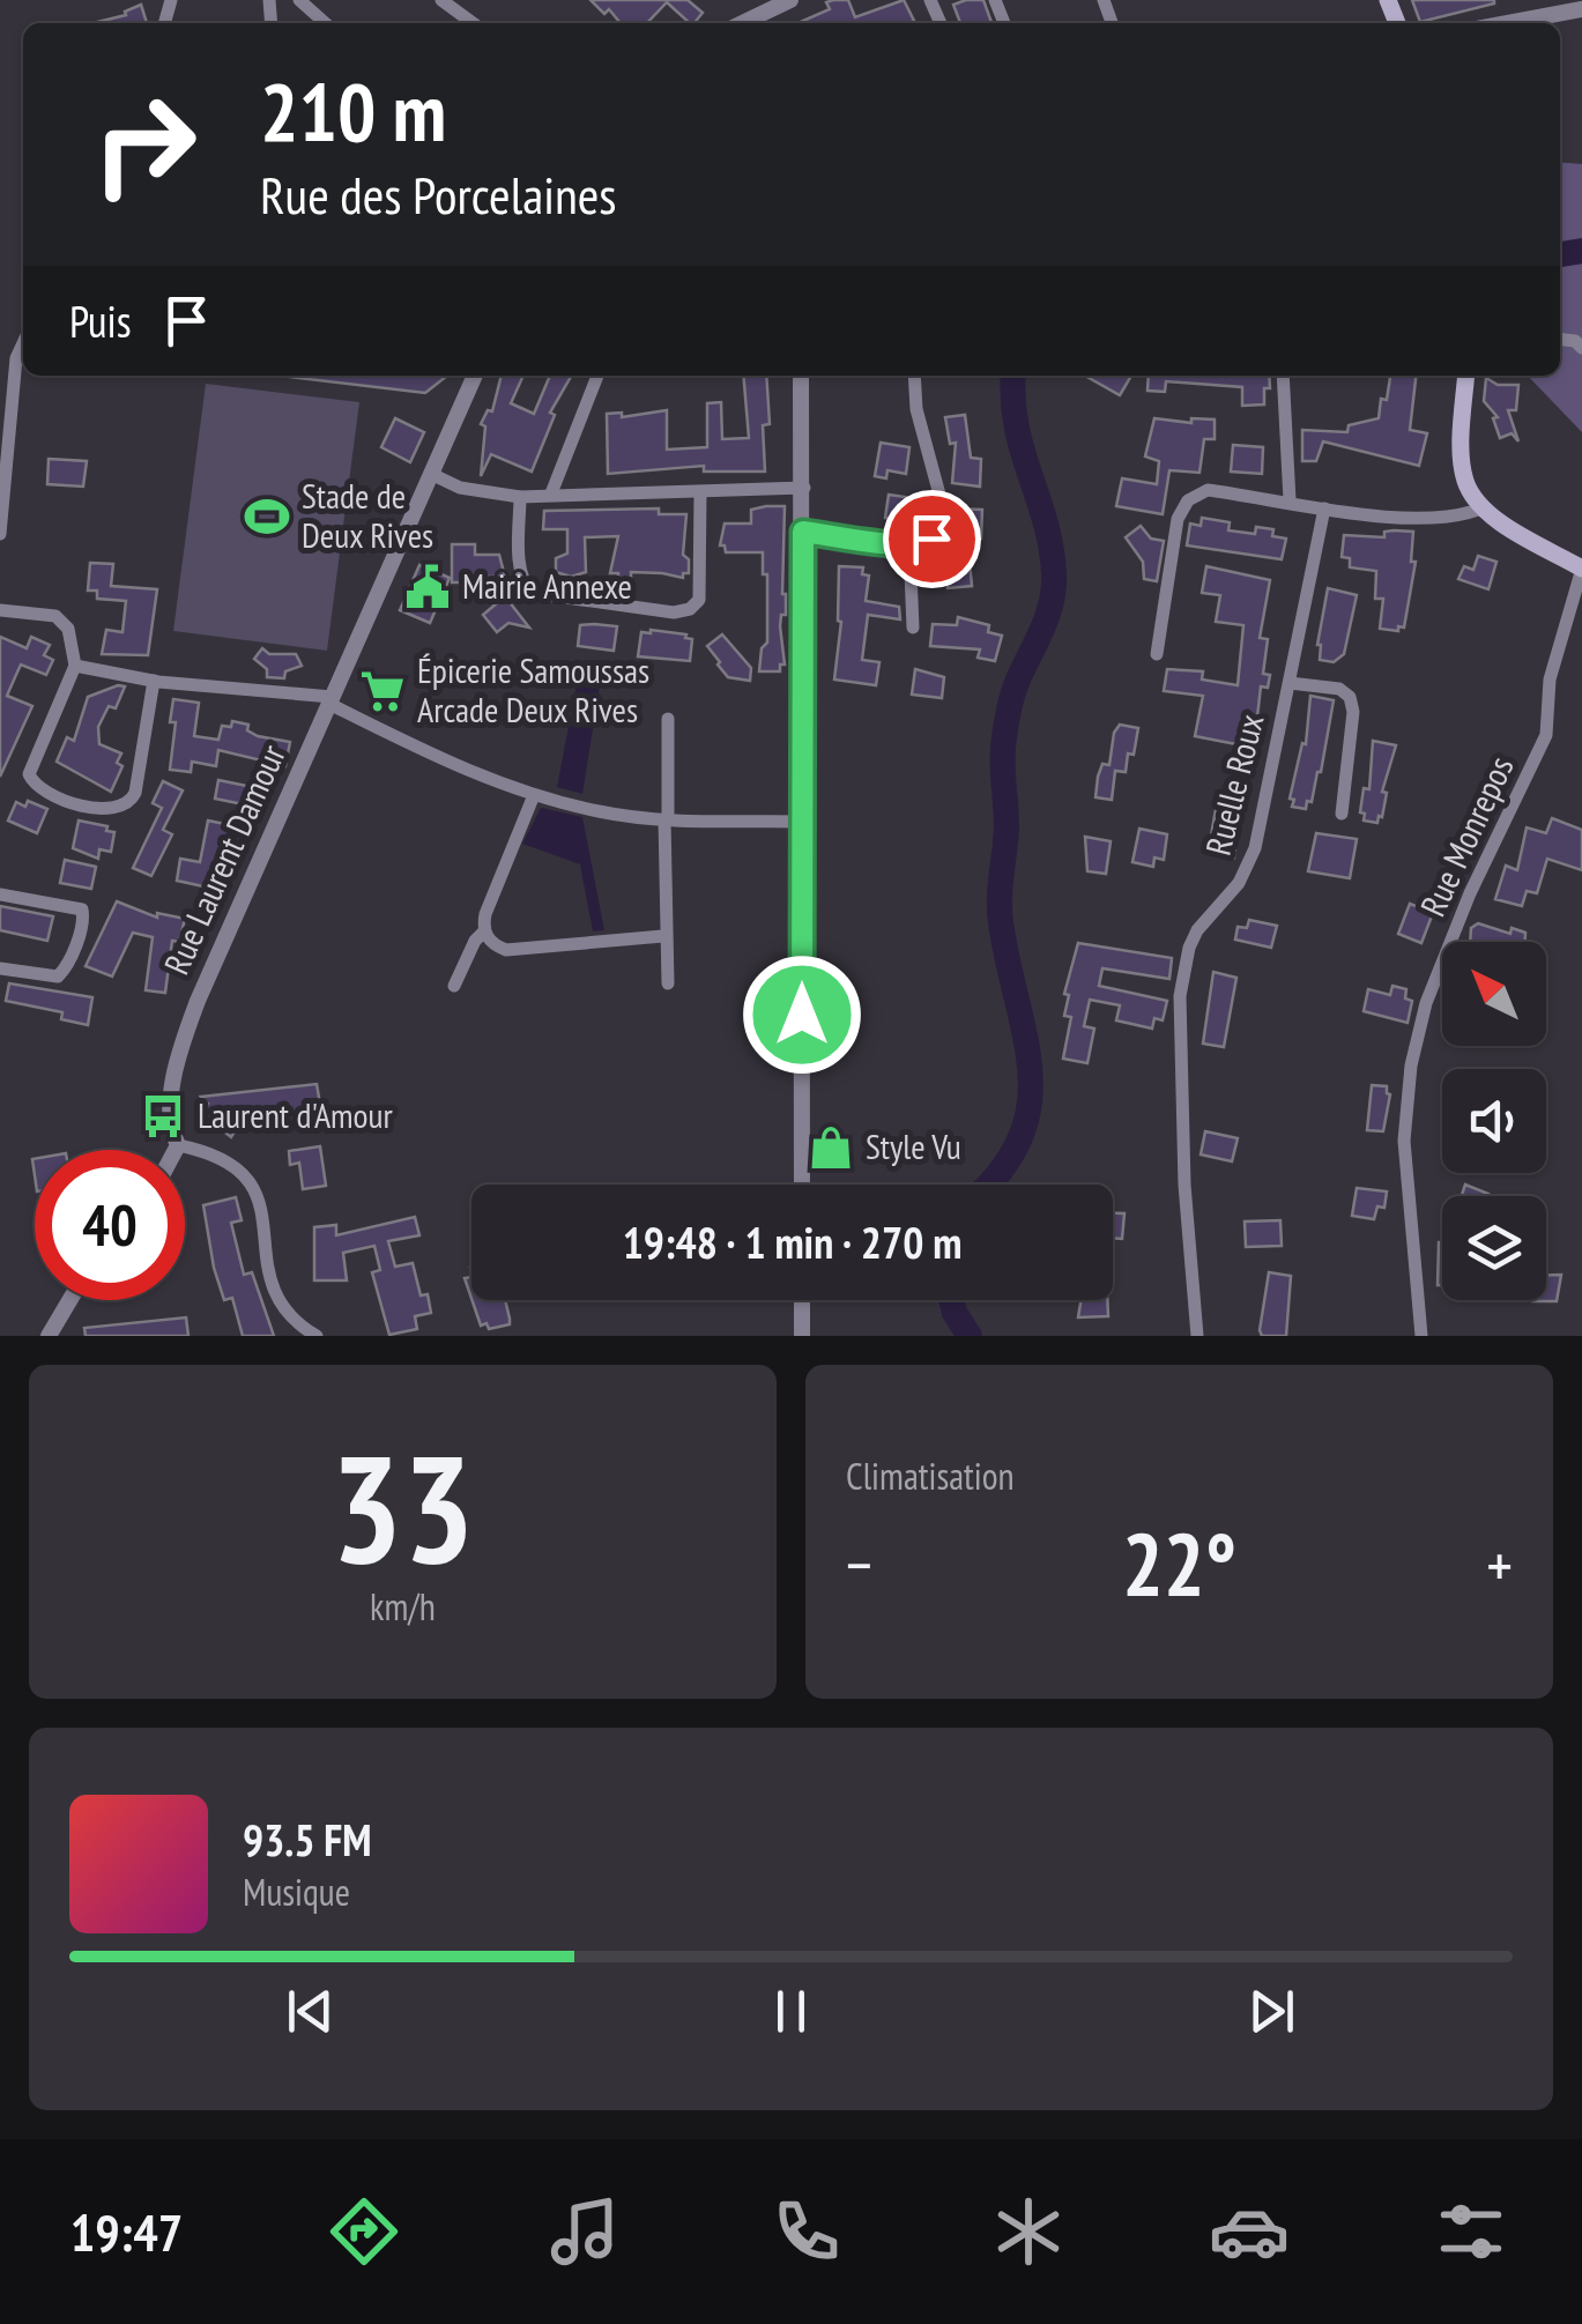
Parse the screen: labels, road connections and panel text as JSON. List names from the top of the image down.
{
  "streets": {
    "street": ["Ruelle Roux", "Rue Monrepos", "Rue Laurent Damour"]
  },
  "places": {
    "sports": ["Stade de Deux Rives"],
    "public building": ["Mairie Annexe"],
    "supermarket": ["Épicerie Samoussas Arcade Deux Rives"],
    "bus stop": ["Laurent d'Amour"],
    "shop": ["Style Vu"]
  },
  "north": "top left",
  "page": {
    "turn": ["210 m", "Rue des Porcelaines"],
    "then": "Puis",
    "limit": "40",
    "trip": "19:48 · 1 min · 270 m",
    "tile": [
      ["33", "km/h"],
      "Climatisation"
    ],
    "heat": ["−", "22°", "+"],
    "song": ["93.5 FM", "Musique"],
    "tabs": "19:47"
  }
}
